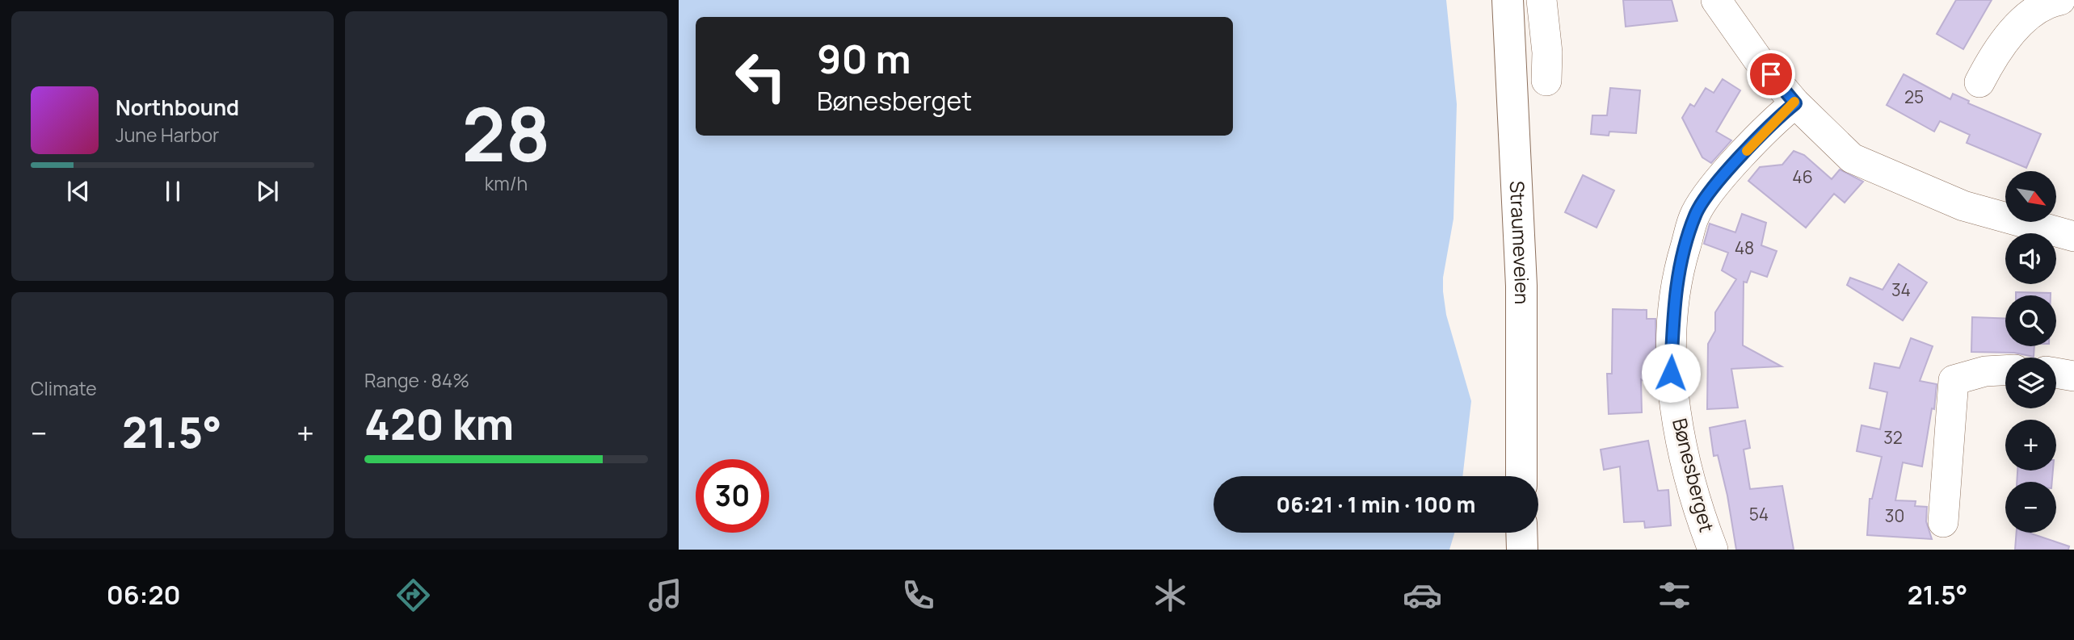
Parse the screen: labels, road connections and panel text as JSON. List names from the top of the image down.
{
  "streets": {
    "main road": ["Straumeveien"],
    "street": ["Bønesberget"]
  },
  "house_numbers": [
    "25",
    "46",
    "48",
    "34",
    "32",
    "54",
    "30"
  ],
  "north": "bottom right",
  "page": {
    "tile": [
      ["28", "km/h"],
      "Climate",
      ["Range · 84%", "420 km"]
    ],
    "turn": ["90 m", "Bønesberget"],
    "song": ["Northbound", "June Harbor"],
    "map_buttons": ["+", "−"],
    "heat": ["−", "21.5°", "+"],
    "limit": "30",
    "trip": "06:21 · 1 min · 100 m",
    "tabs": ["06:20", "21.5°"]
  }
}
